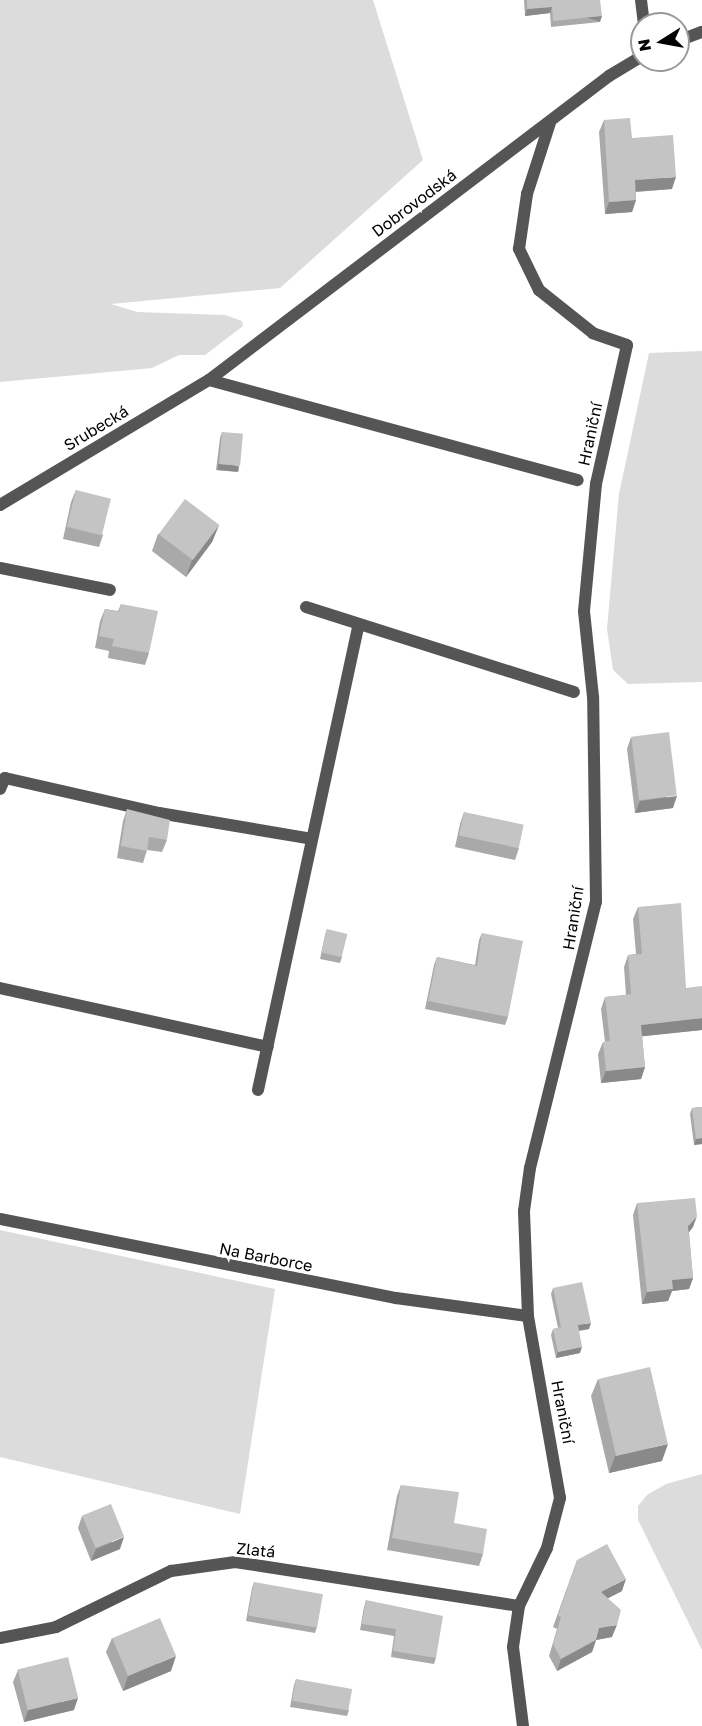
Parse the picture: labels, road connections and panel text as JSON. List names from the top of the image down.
{
  "streets": {
    "street": [
      "Dobrovodská",
      "Srubecká",
      "Hraniční",
      "Na Barborce",
      "Zlatá"
    ]
  },
  "crossings": [
    ["Dobrovodská", "Srubecká"],
    ["Dobrovodská", "Hraniční"],
    ["Hraniční", "Na Barborce"],
    ["Hraniční", "Zlatá"]
  ],
  "north": "left"
}
